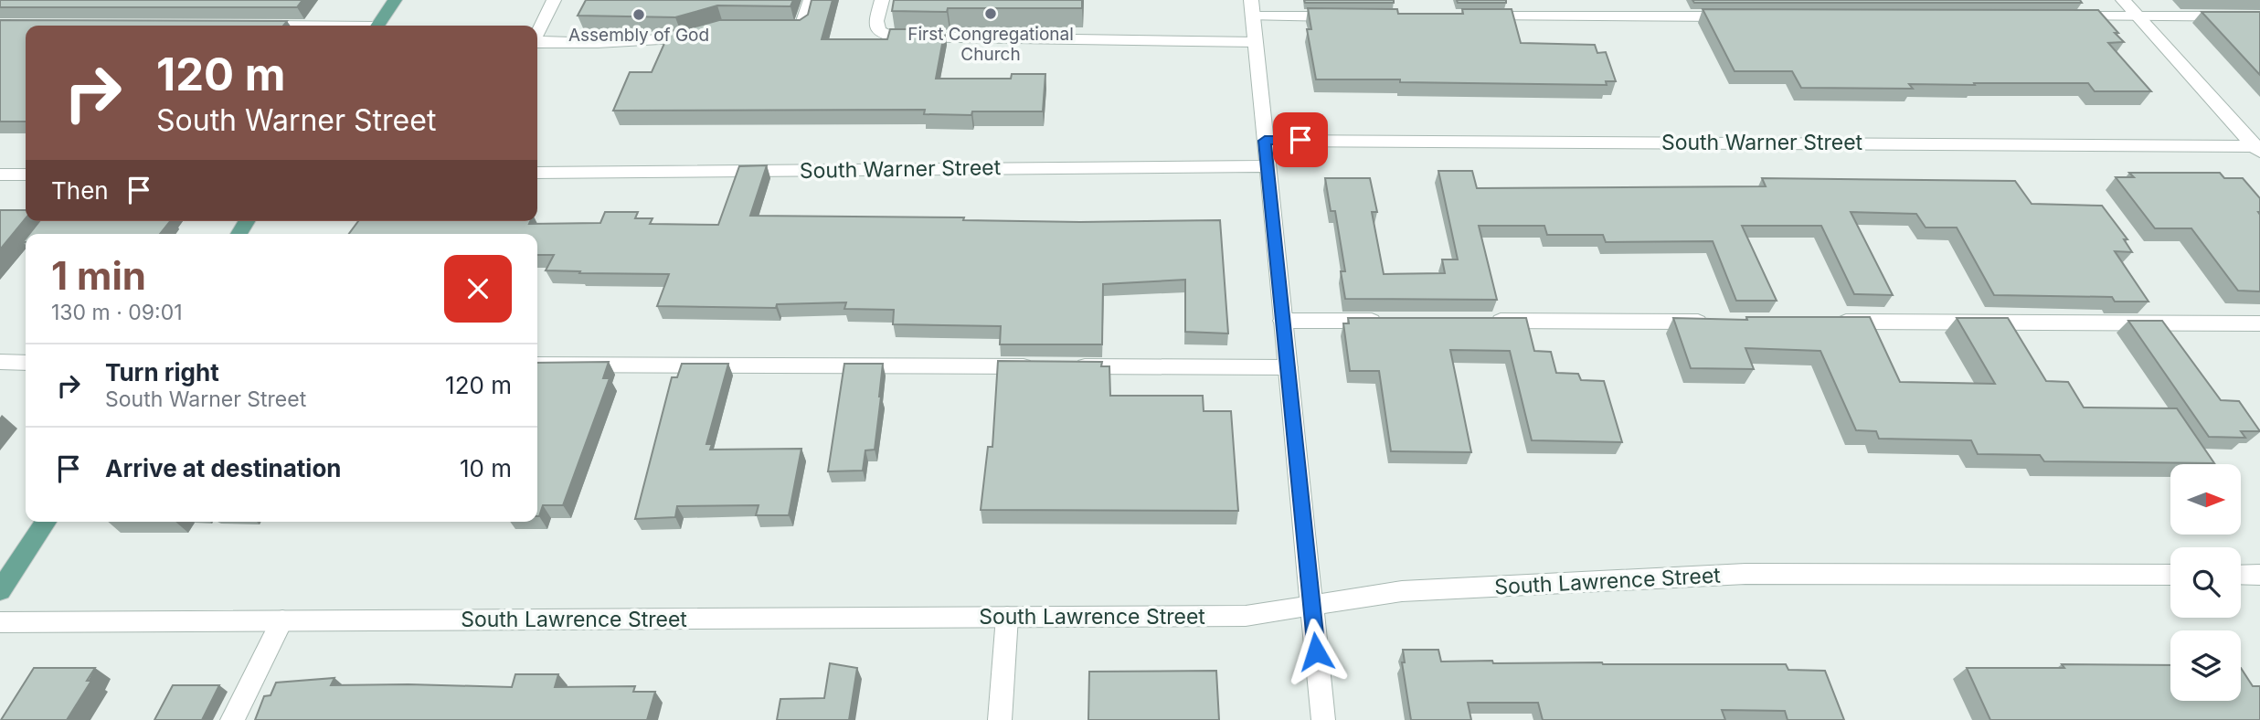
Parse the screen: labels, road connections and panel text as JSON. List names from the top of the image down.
{
  "streets": {
    "street": ["South Warner Street", "South Lawrence Street"]
  },
  "places": ["First Congregational Church", "Assembly of God"],
  "north": "right",
  "page": {
    "turn": ["120 m", "South Warner Street"],
    "then": "Then",
    "heading": ["1 min", "130 m · 09:01"],
    "list": [
      {
        "name": "Turn right",
        "note": "South Warner Street",
        "value": "120 m"
      },
      {
        "name": "Arrive at destination",
        "value": "10 m"
      }
    ]
  }
}
